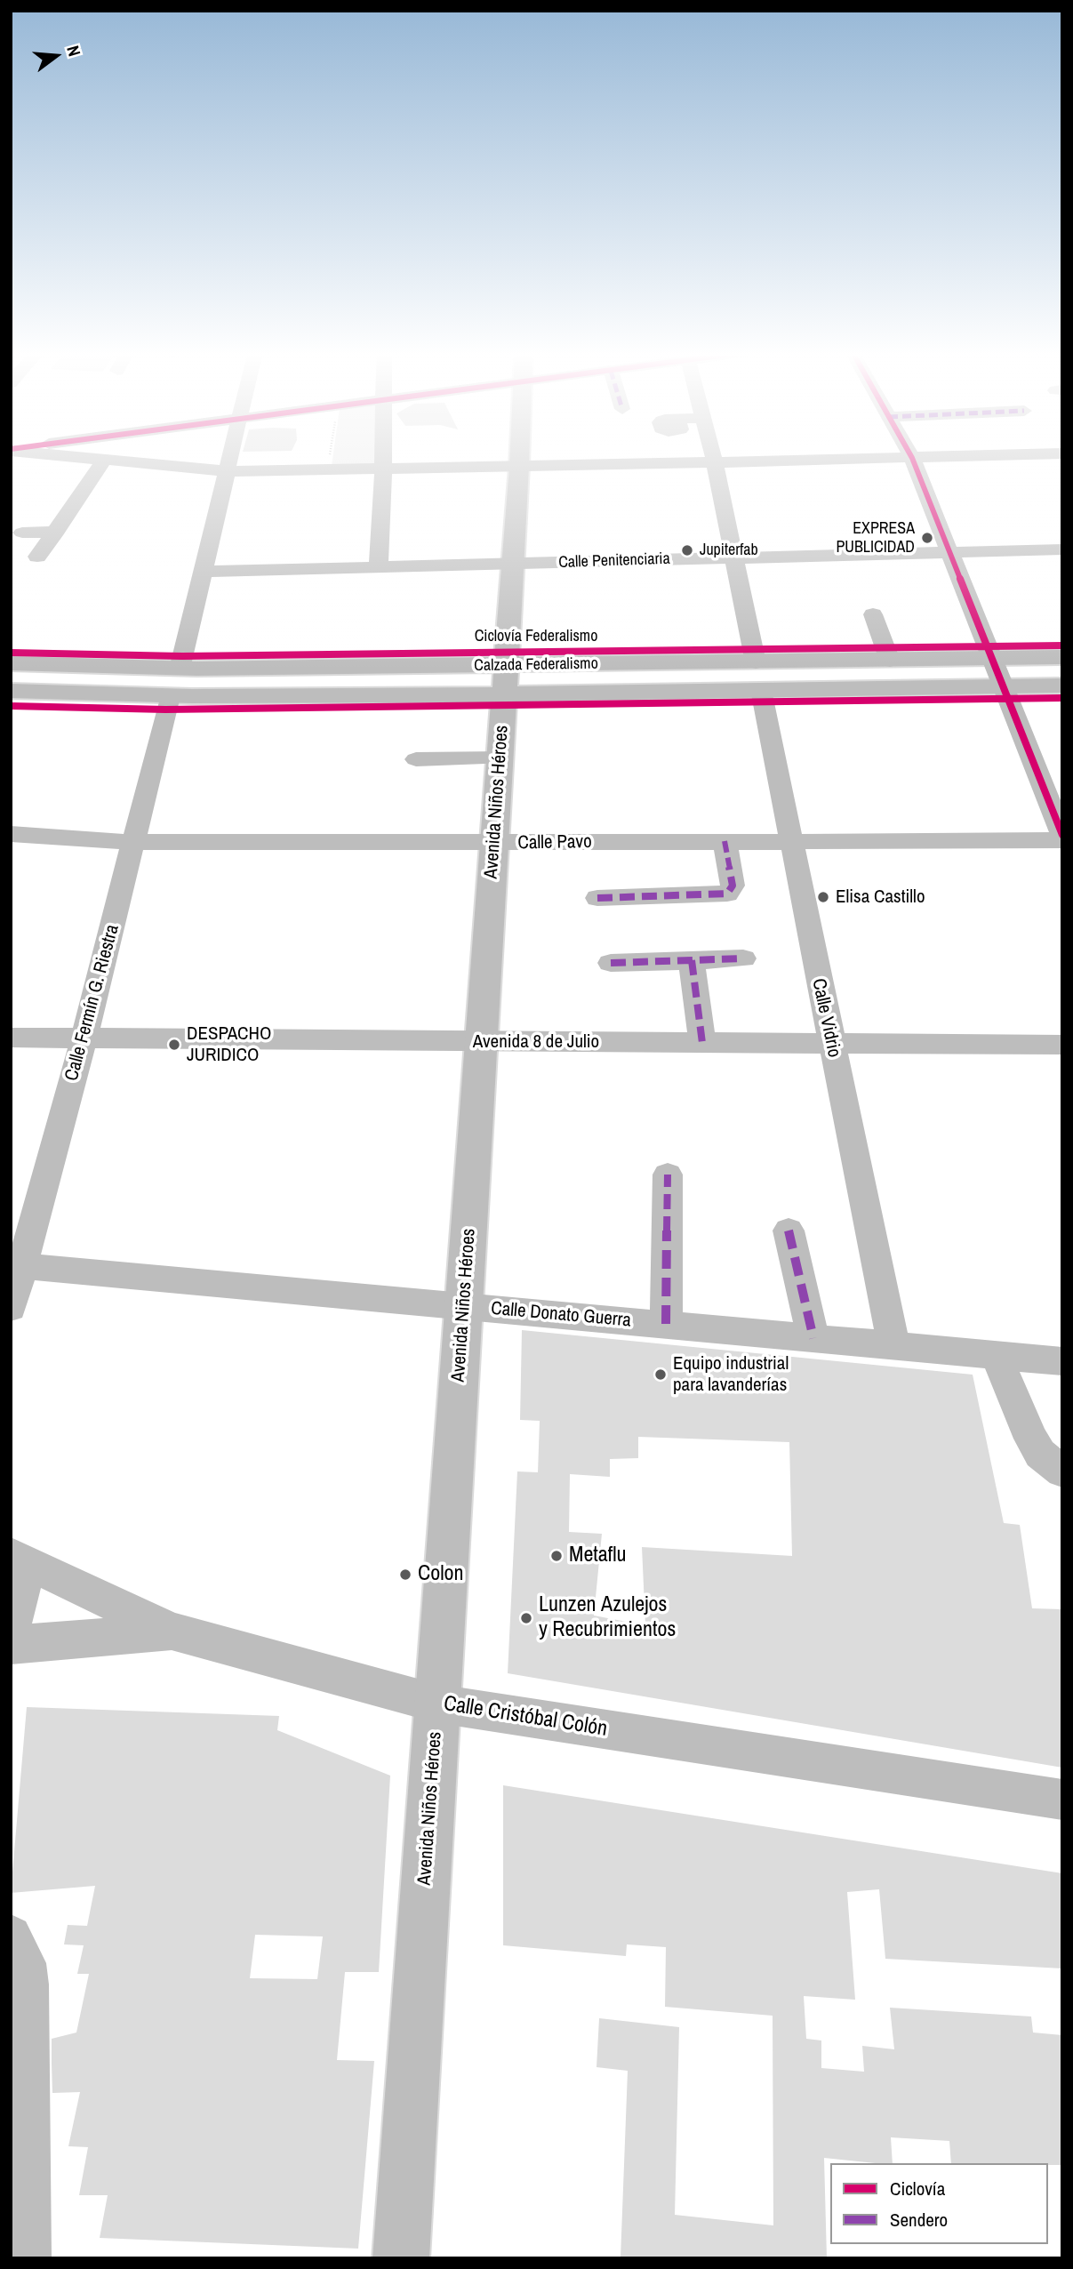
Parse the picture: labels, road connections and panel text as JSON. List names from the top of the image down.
{
  "streets": {
    "main road": ["Calzada Federalismo", "Avenida Niños Héroes"],
    "street": [
      "Calle Penitenciaria",
      "Calle Pavo",
      "Calle Fermín G. Riestra",
      "Calle Vidrio",
      "Avenida 8 de Julio",
      "Calle Donato Guerra",
      "Calle Cristóbal Colón"
    ],
    "cycle path": ["Ciclovía Federalismo"]
  },
  "crossings": [
    ["Calle Penitenciaria", "Avenida Niños Héroes"],
    ["Calzada Federalismo", "Avenida Niños Héroes"],
    ["Calzada Federalismo", "Calle Fermín G. Riestra"],
    ["Calzada Federalismo", "Calle Vidrio"],
    ["Avenida Niños Héroes", "Calle Pavo"],
    ["Avenida Niños Héroes", "Avenida 8 de Julio"],
    ["Avenida Niños Héroes", "Calle Donato Guerra"],
    ["Avenida Niños Héroes", "Calle Cristóbal Colón"],
    ["Calle Pavo", "Calle Fermín G. Riestra"],
    ["Calle Pavo", "Calle Vidrio"],
    ["Calle Fermín G. Riestra", "Avenida 8 de Julio"],
    ["Calle Fermín G. Riestra", "Calle Donato Guerra"],
    ["Calle Vidrio", "Avenida 8 de Julio"],
    ["Calle Vidrio", "Calle Donato Guerra"]
  ],
  "places": [
    "EXPRESA PUBLICIDAD",
    "Jupiterfab",
    "Elisa Castillo",
    "DESPACHO JURIDICO",
    "Equipo industrial para lavanderías",
    "Metaflu",
    "Colon",
    "Lunzen Azulejos y Recubrimientos"
  ],
  "legend": ["Ciclovía", "Sendero"],
  "north": "right"
}
